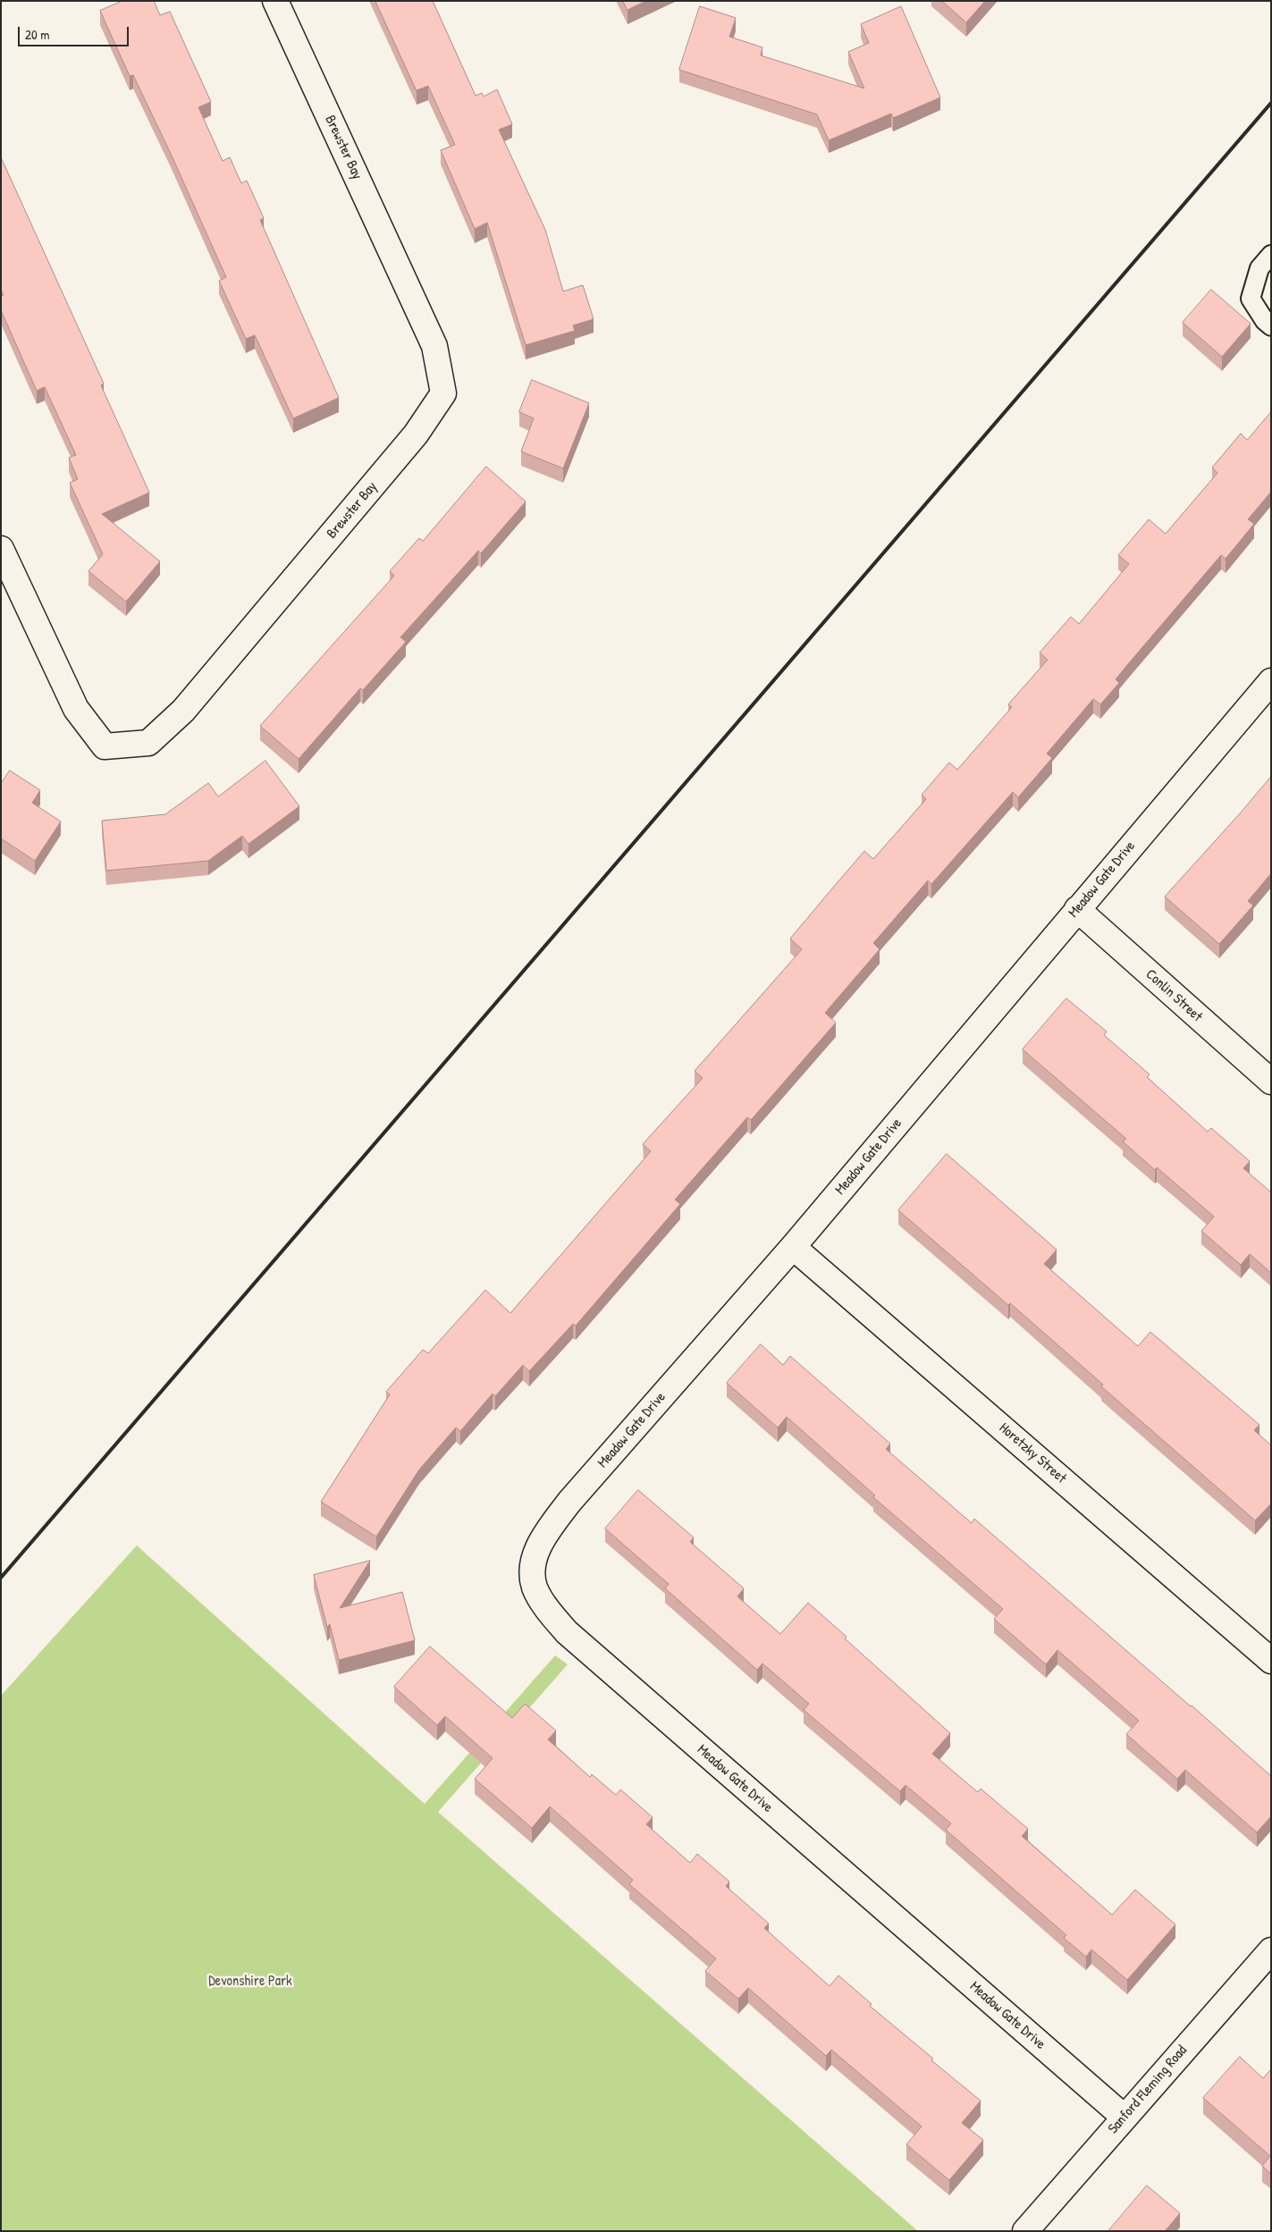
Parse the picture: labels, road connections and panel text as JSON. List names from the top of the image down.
{
  "streets": {
    "street": [
      "Brewster Bay",
      "Meadow Gate Drive",
      "Conlin Street",
      "Horetzky Street",
      "Sanford Fleming Road"
    ]
  },
  "crossings": [
    ["Meadow Gate Drive", "Conlin Street"],
    ["Meadow Gate Drive", "Horetzky Street"],
    ["Meadow Gate Drive", "Sanford Fleming Road"]
  ],
  "parks": ["Devonshire Park"],
  "scale_bar": "20 m"
}
